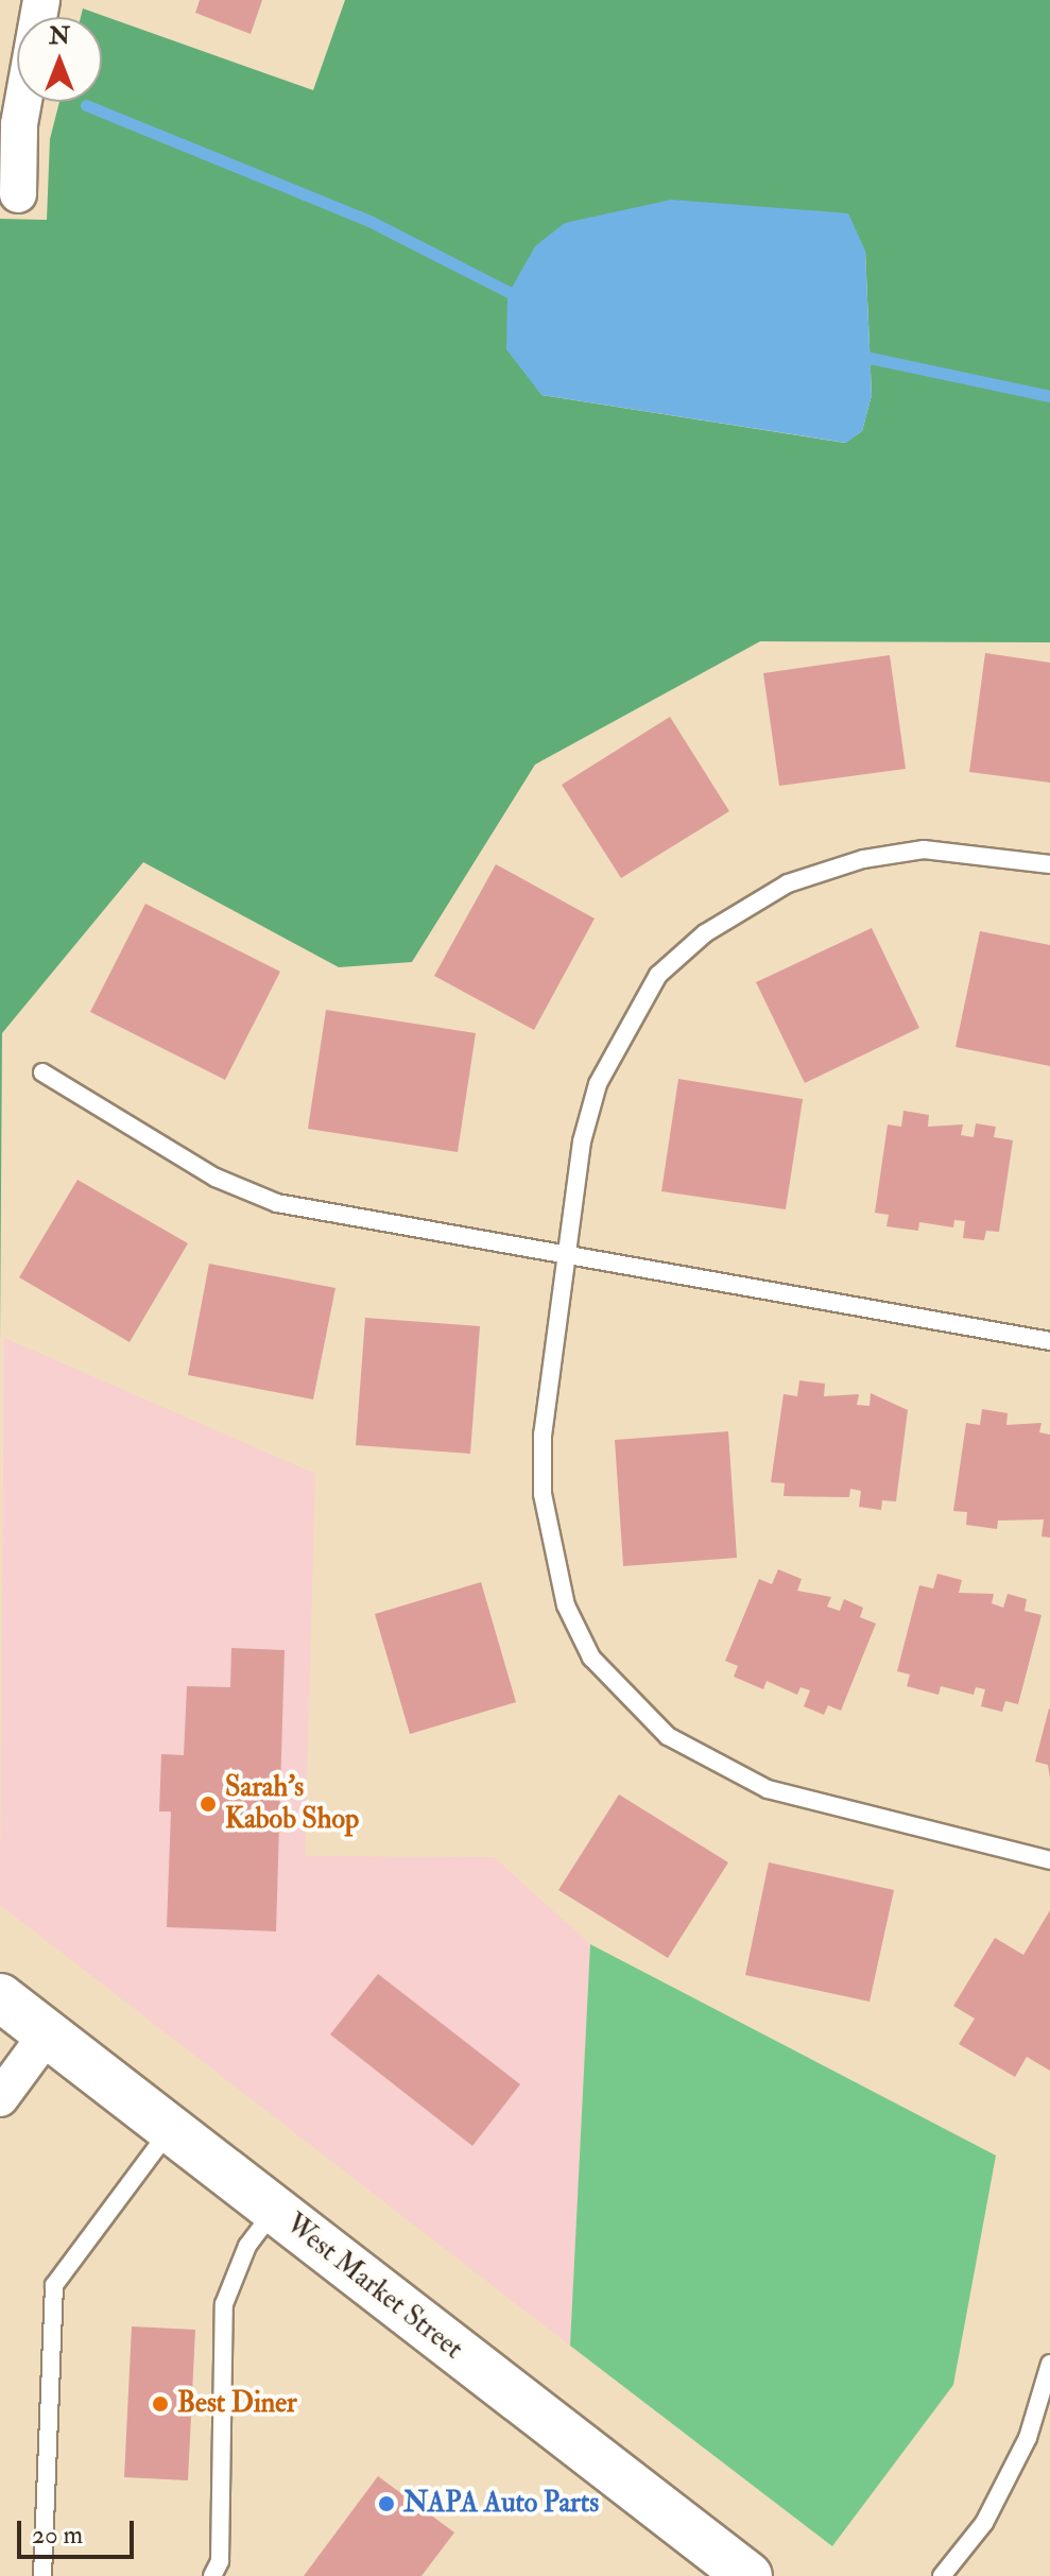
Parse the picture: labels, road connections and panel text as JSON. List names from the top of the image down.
{
  "streets": {
    "main road": ["West Market Street"]
  },
  "places": ["Sarah's Kabob Shop", "Best Diner", "NAPA Auto Parts"],
  "scale_bar": "20 m",
  "north": "top"
}
